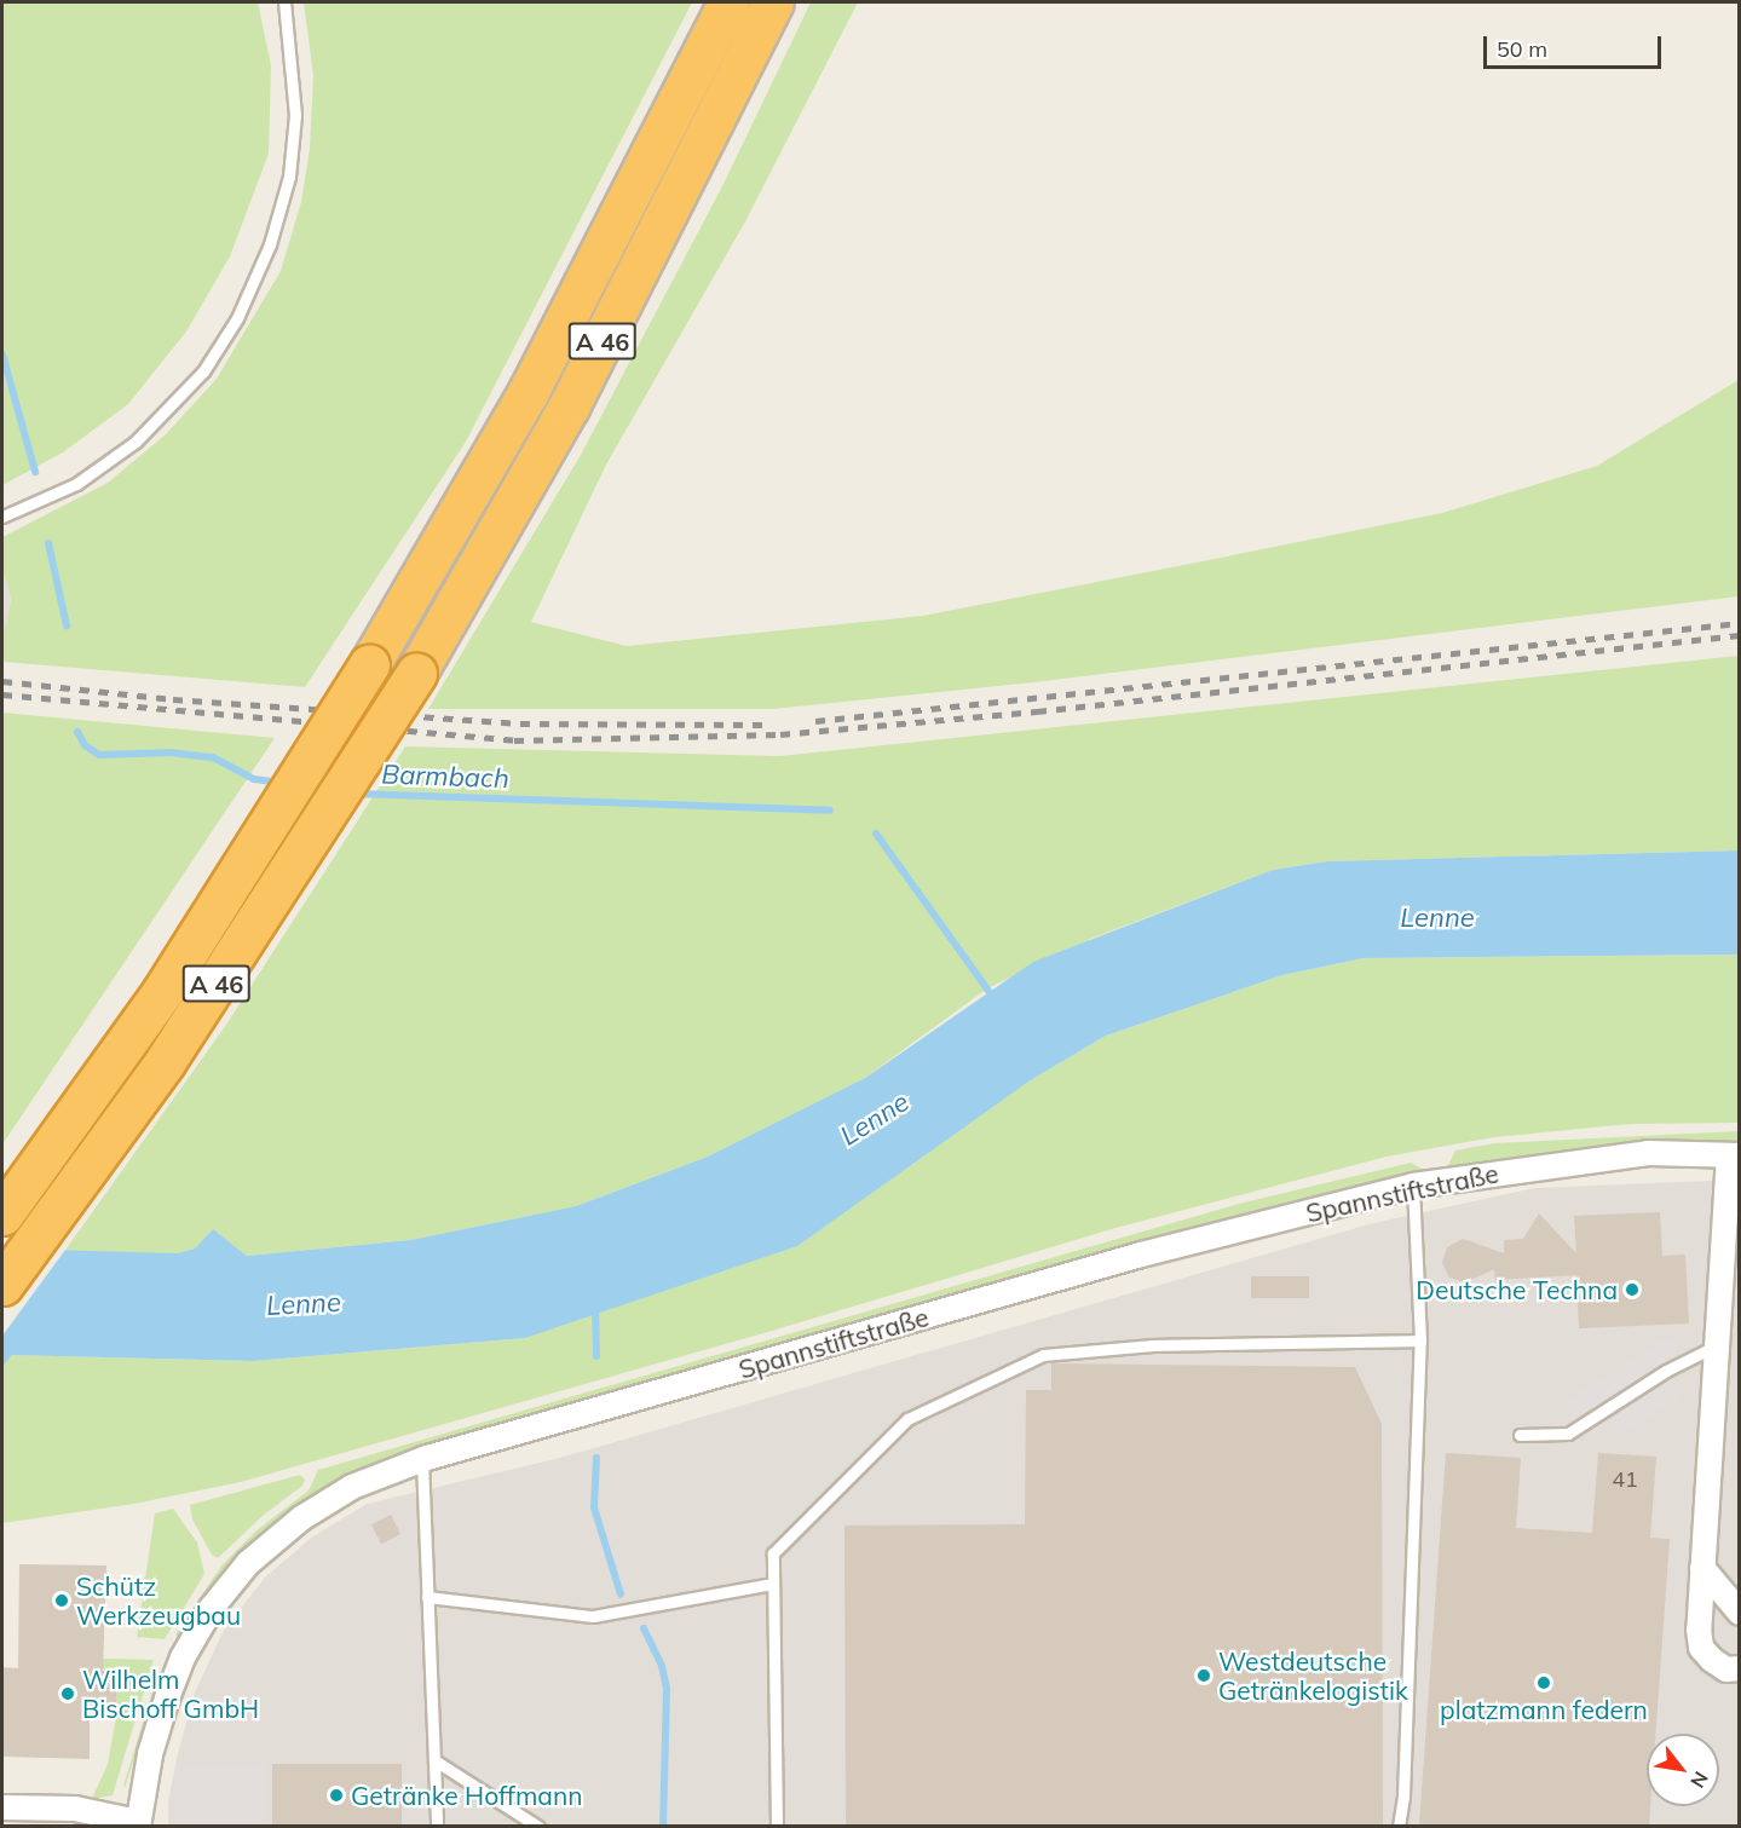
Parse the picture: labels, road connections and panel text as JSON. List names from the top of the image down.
{
  "streets": {
    "highway": ["A 46"],
    "street": ["Spannstiftstraße"]
  },
  "water": ["Barmbach", "Lenne"],
  "places": [
    "Deutsche Techna",
    "Schütz Werkzeugbau",
    "Westdeutsche Getränkelogistik",
    "platzmann federn",
    "Wilhelm Bischoff GmbH",
    "Getränke Hoffmann"
  ],
  "house_numbers": ["41"],
  "scale_bar": "50 m",
  "north": "bottom right"
}
